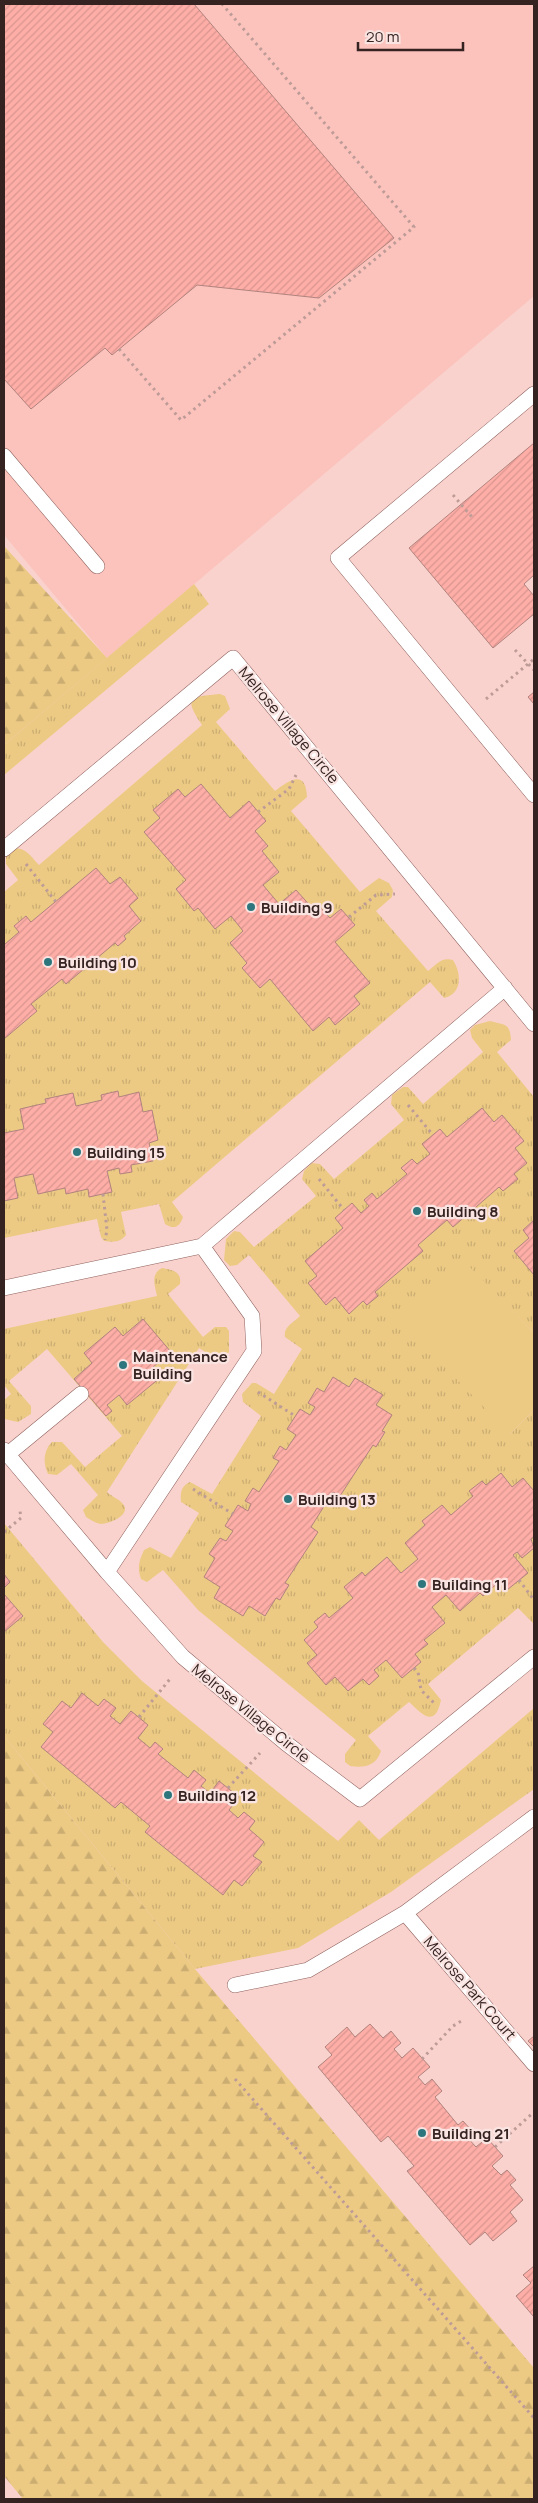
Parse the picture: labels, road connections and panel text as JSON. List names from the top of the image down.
{
  "streets": {
    "lane": ["Melrose Village Circle", "Melrose Park Court"]
  },
  "places": [
    "Building 9",
    "Building 10",
    "Building 15",
    "Building 8",
    "Maintenance Building",
    "Building 13",
    "Building 11",
    "Building 12",
    "Building 21"
  ],
  "scale_bar": "20 m"
}
